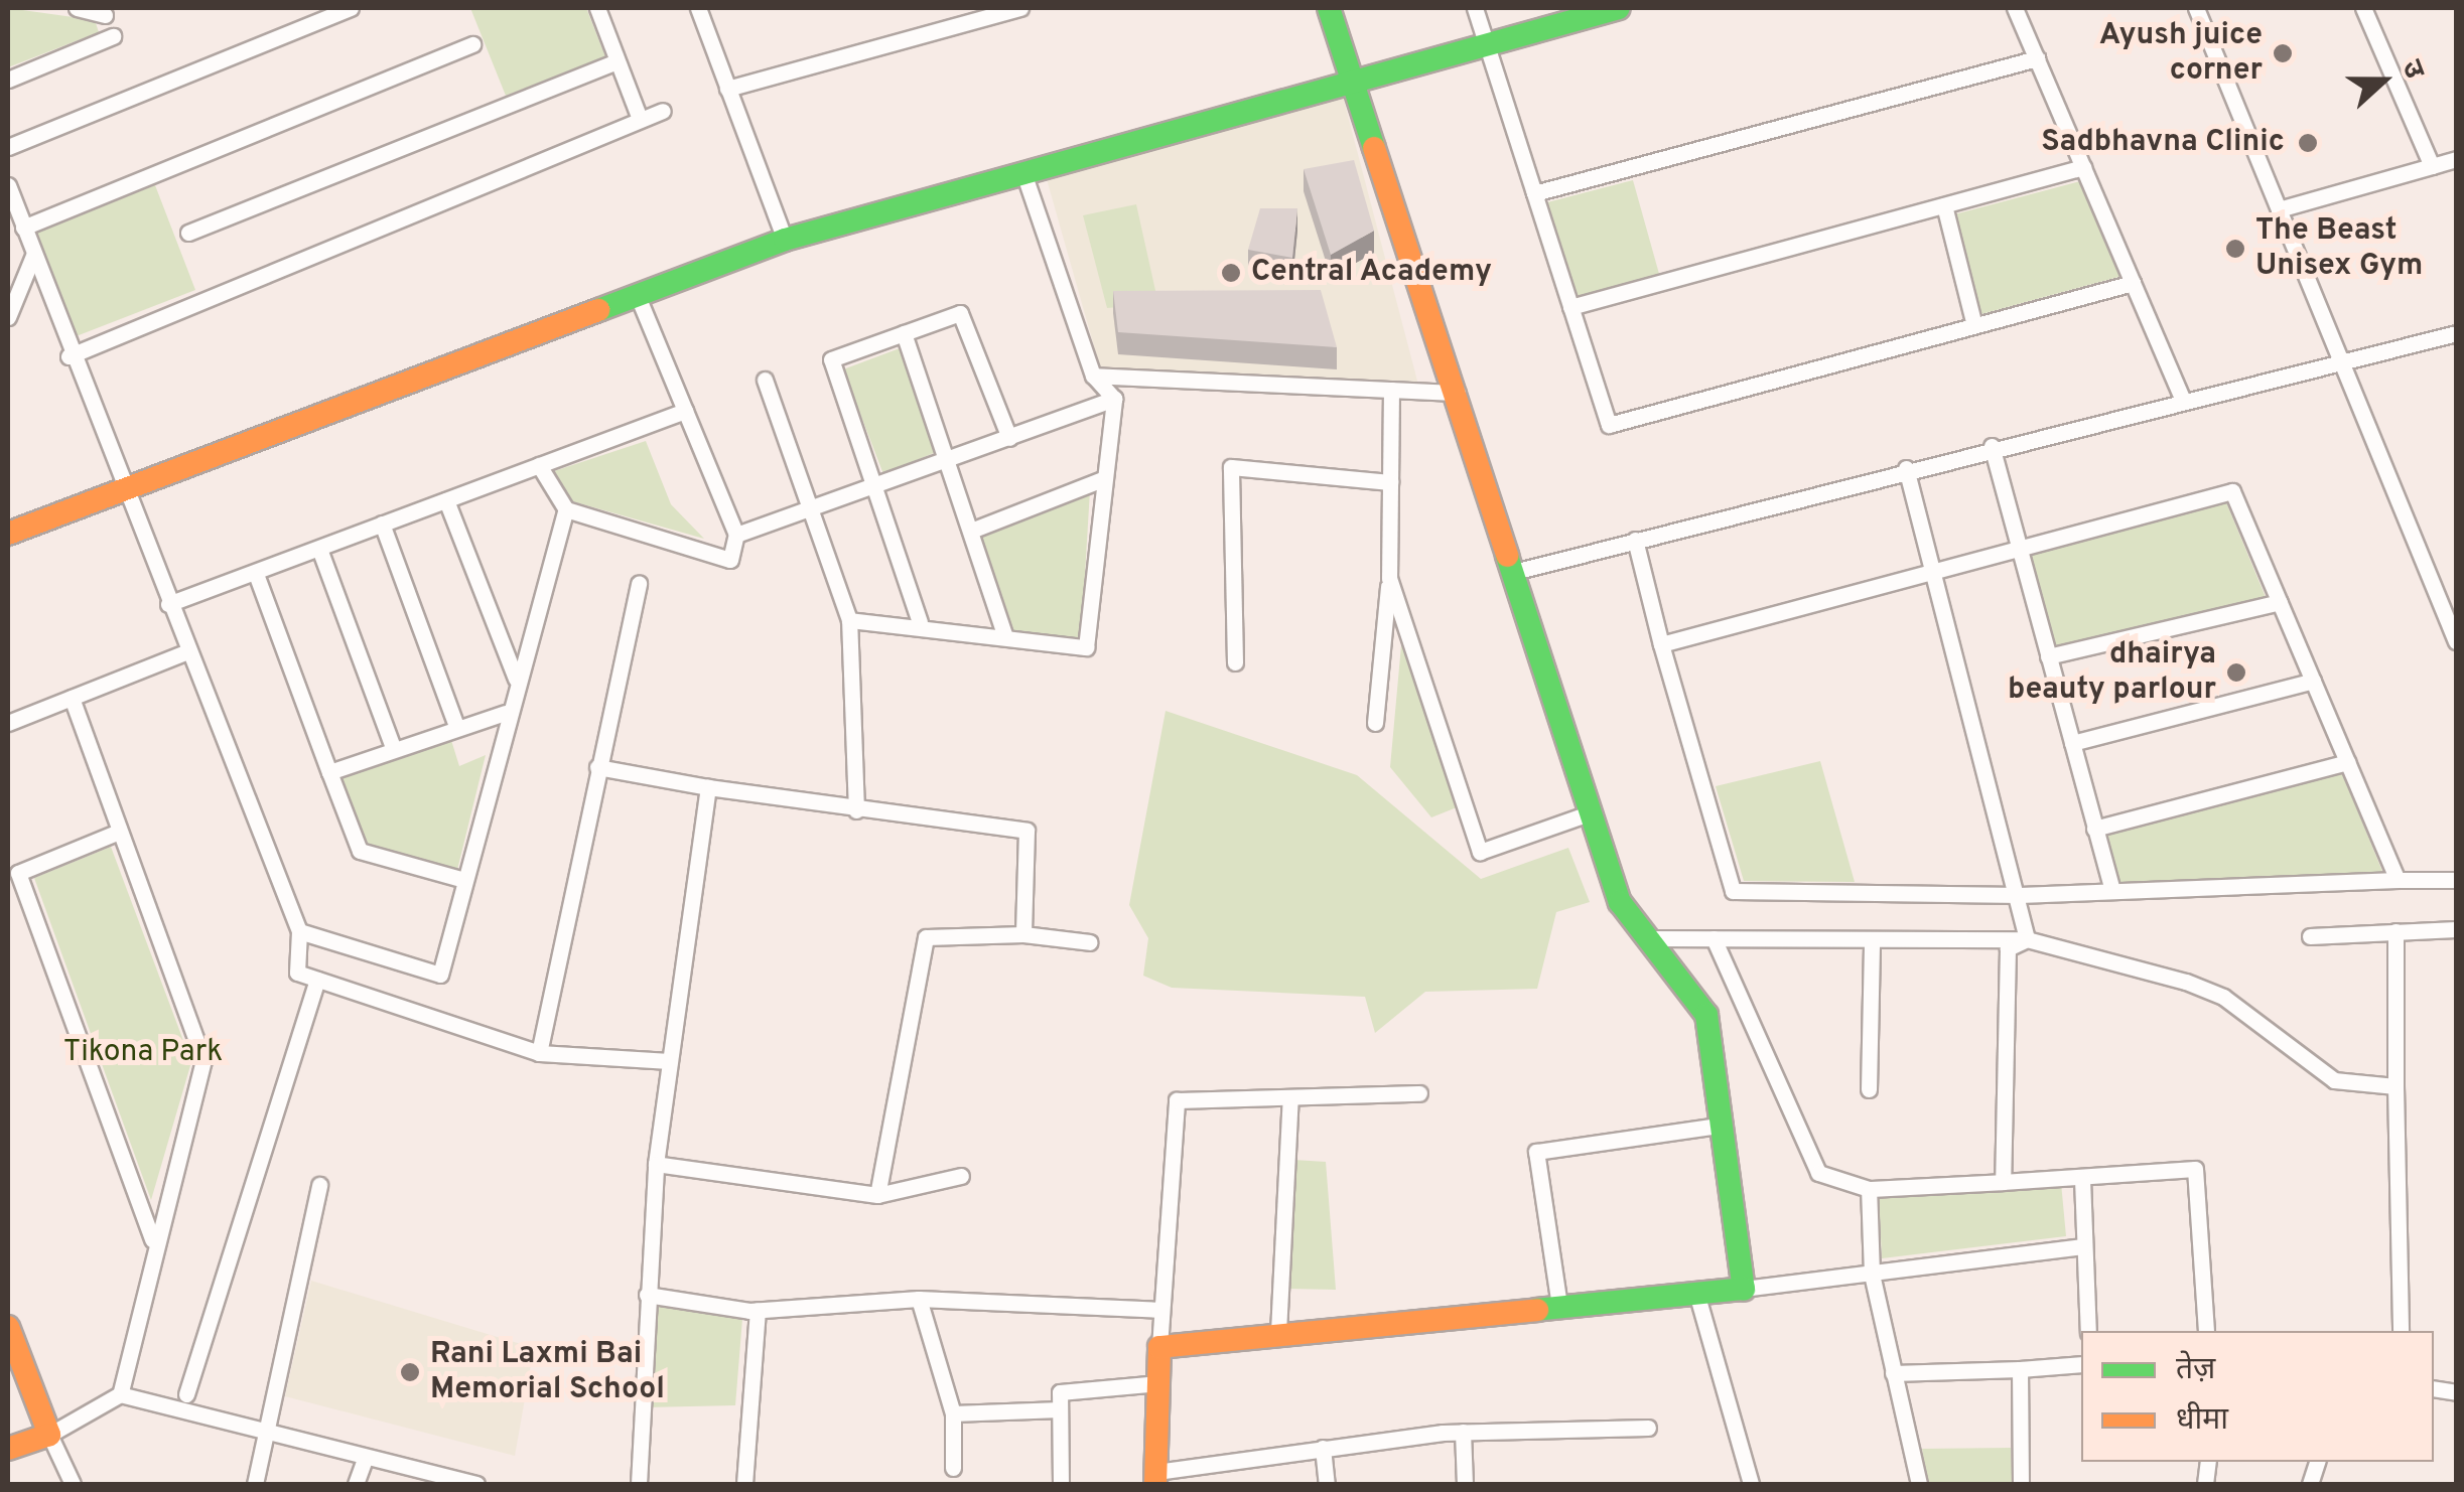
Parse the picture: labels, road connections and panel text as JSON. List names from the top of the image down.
{
  "parks": ["Tikona Park"],
  "places": [
    "Ayush juice corner",
    "Sadbhavna Clinic",
    "The Beast Unisex Gym",
    "Central Academy",
    "dhairya beauty parlour",
    "Rani Laxmi Bai Memorial School"
  ],
  "legend": ["तेज़", "धीमा"],
  "north": "right"
}
